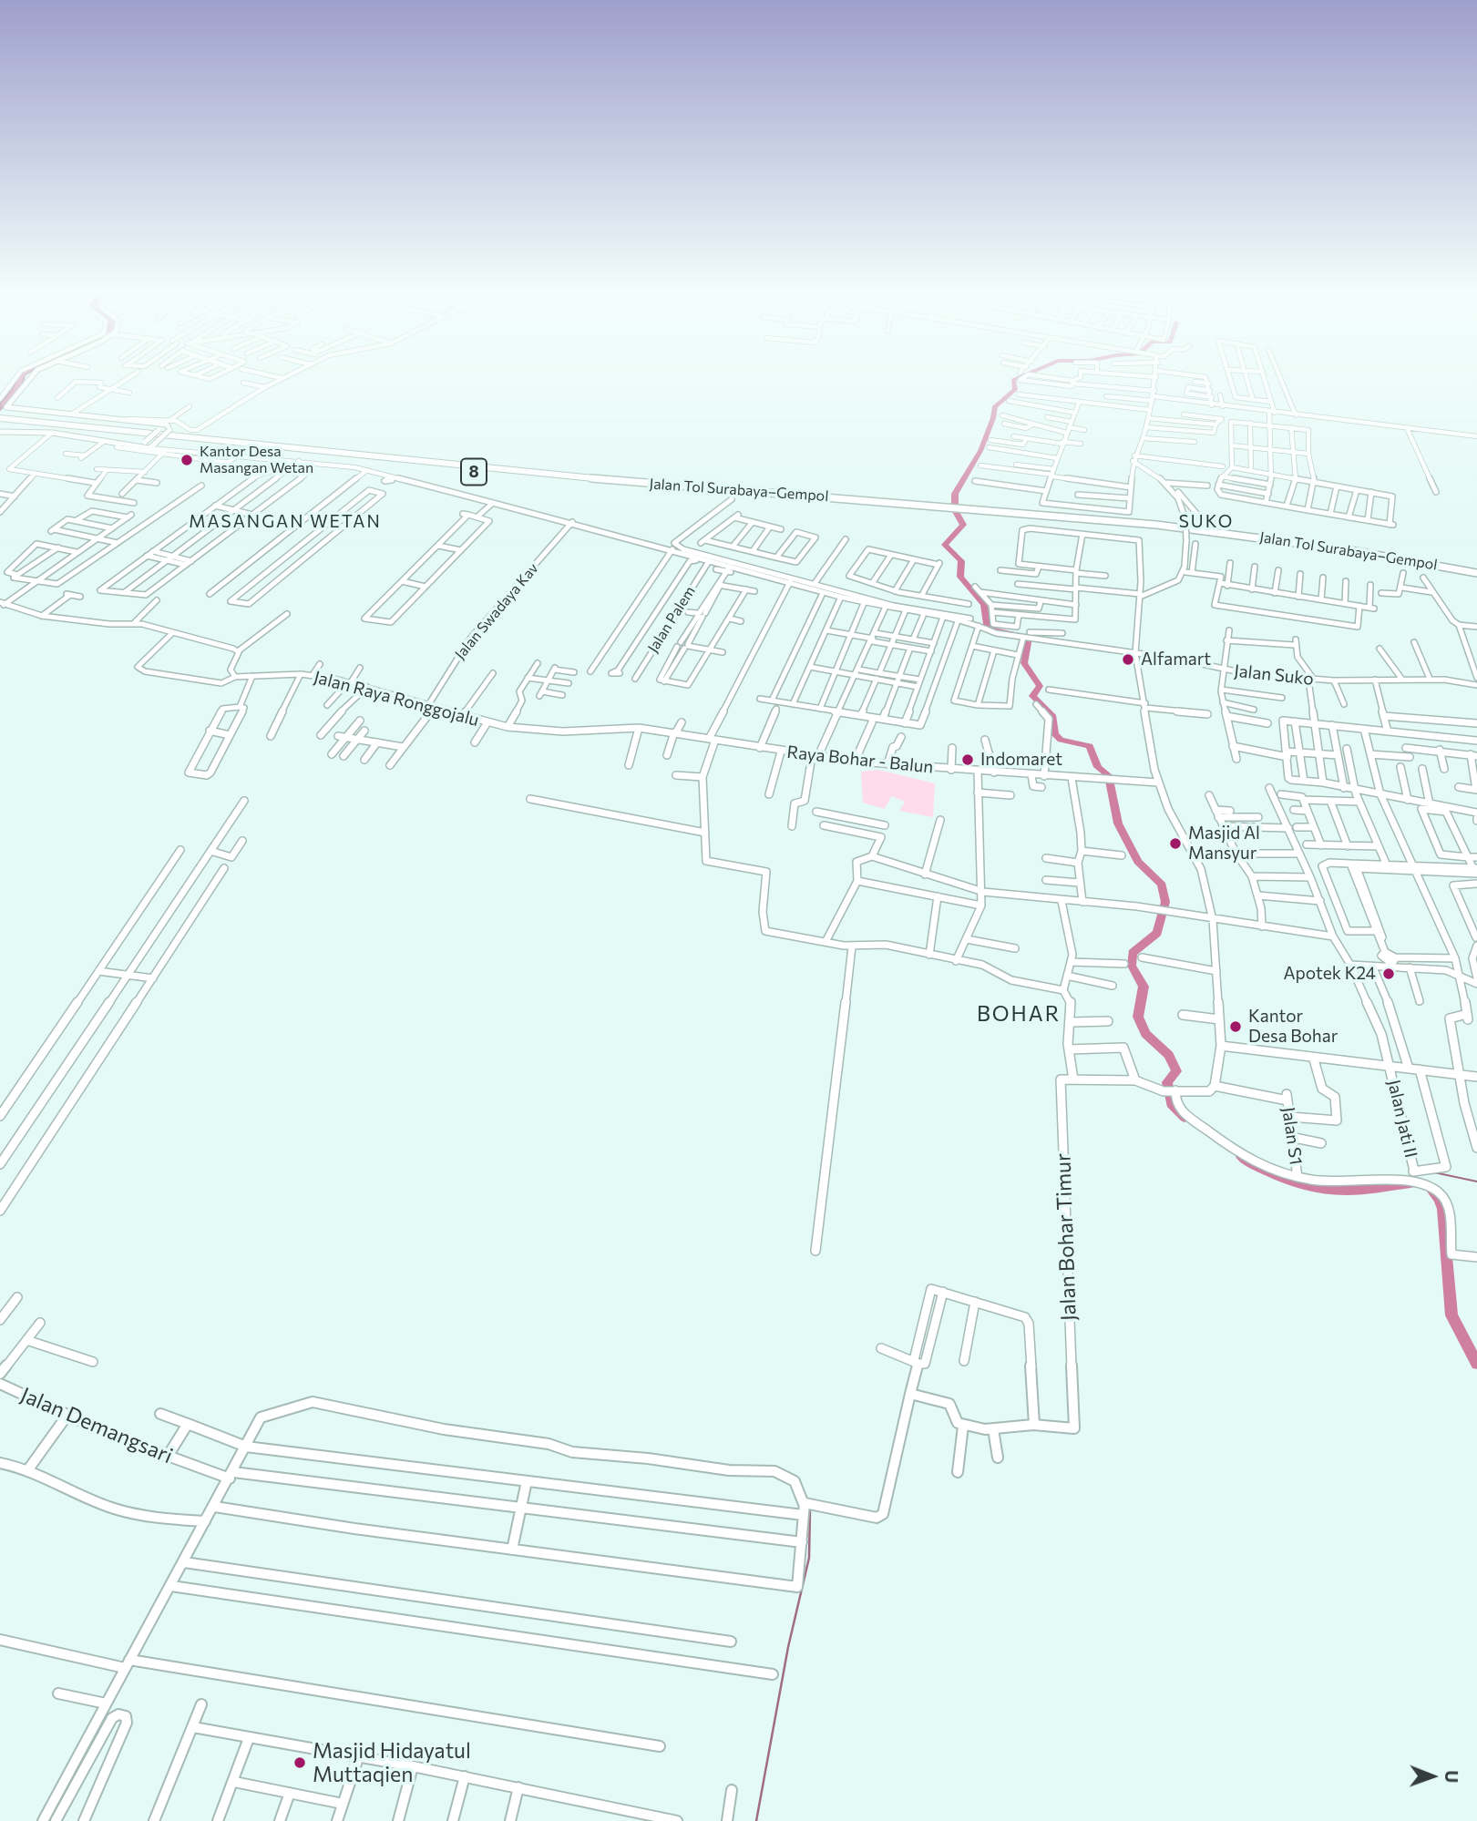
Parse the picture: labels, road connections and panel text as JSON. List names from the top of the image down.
{
  "streets": {
    "highway": ["8", "Jalan Tol Surabaya–Gempol"],
    "street": [
      "Jalan Swadaya Kav",
      "Jalan Palem",
      "Jalan Suko",
      "Jalan Raya Ronggojalu",
      "Raya Bohar - Balun",
      "Jalan Jati II",
      "Jalan S1",
      "Jalan Bohar Timur",
      "Jalan Demangsari"
    ]
  },
  "crossings": [
    ["Jalan Swadaya Kav", "Jalan Raya Ronggojalu"],
    ["Jalan Raya Ronggojalu", "Raya Bohar - Balun"]
  ],
  "districts": ["MASANGAN WETAN", "SUKO", "BOHAR"],
  "places": [
    "Kantor Desa Masangan Wetan",
    "Alfamart",
    "Indomaret",
    "Masjid Al Mansyur",
    "Apotek K24",
    "Kantor Desa Bohar",
    "Masjid Hidayatul Muttaqien"
  ],
  "north": "right"
}
